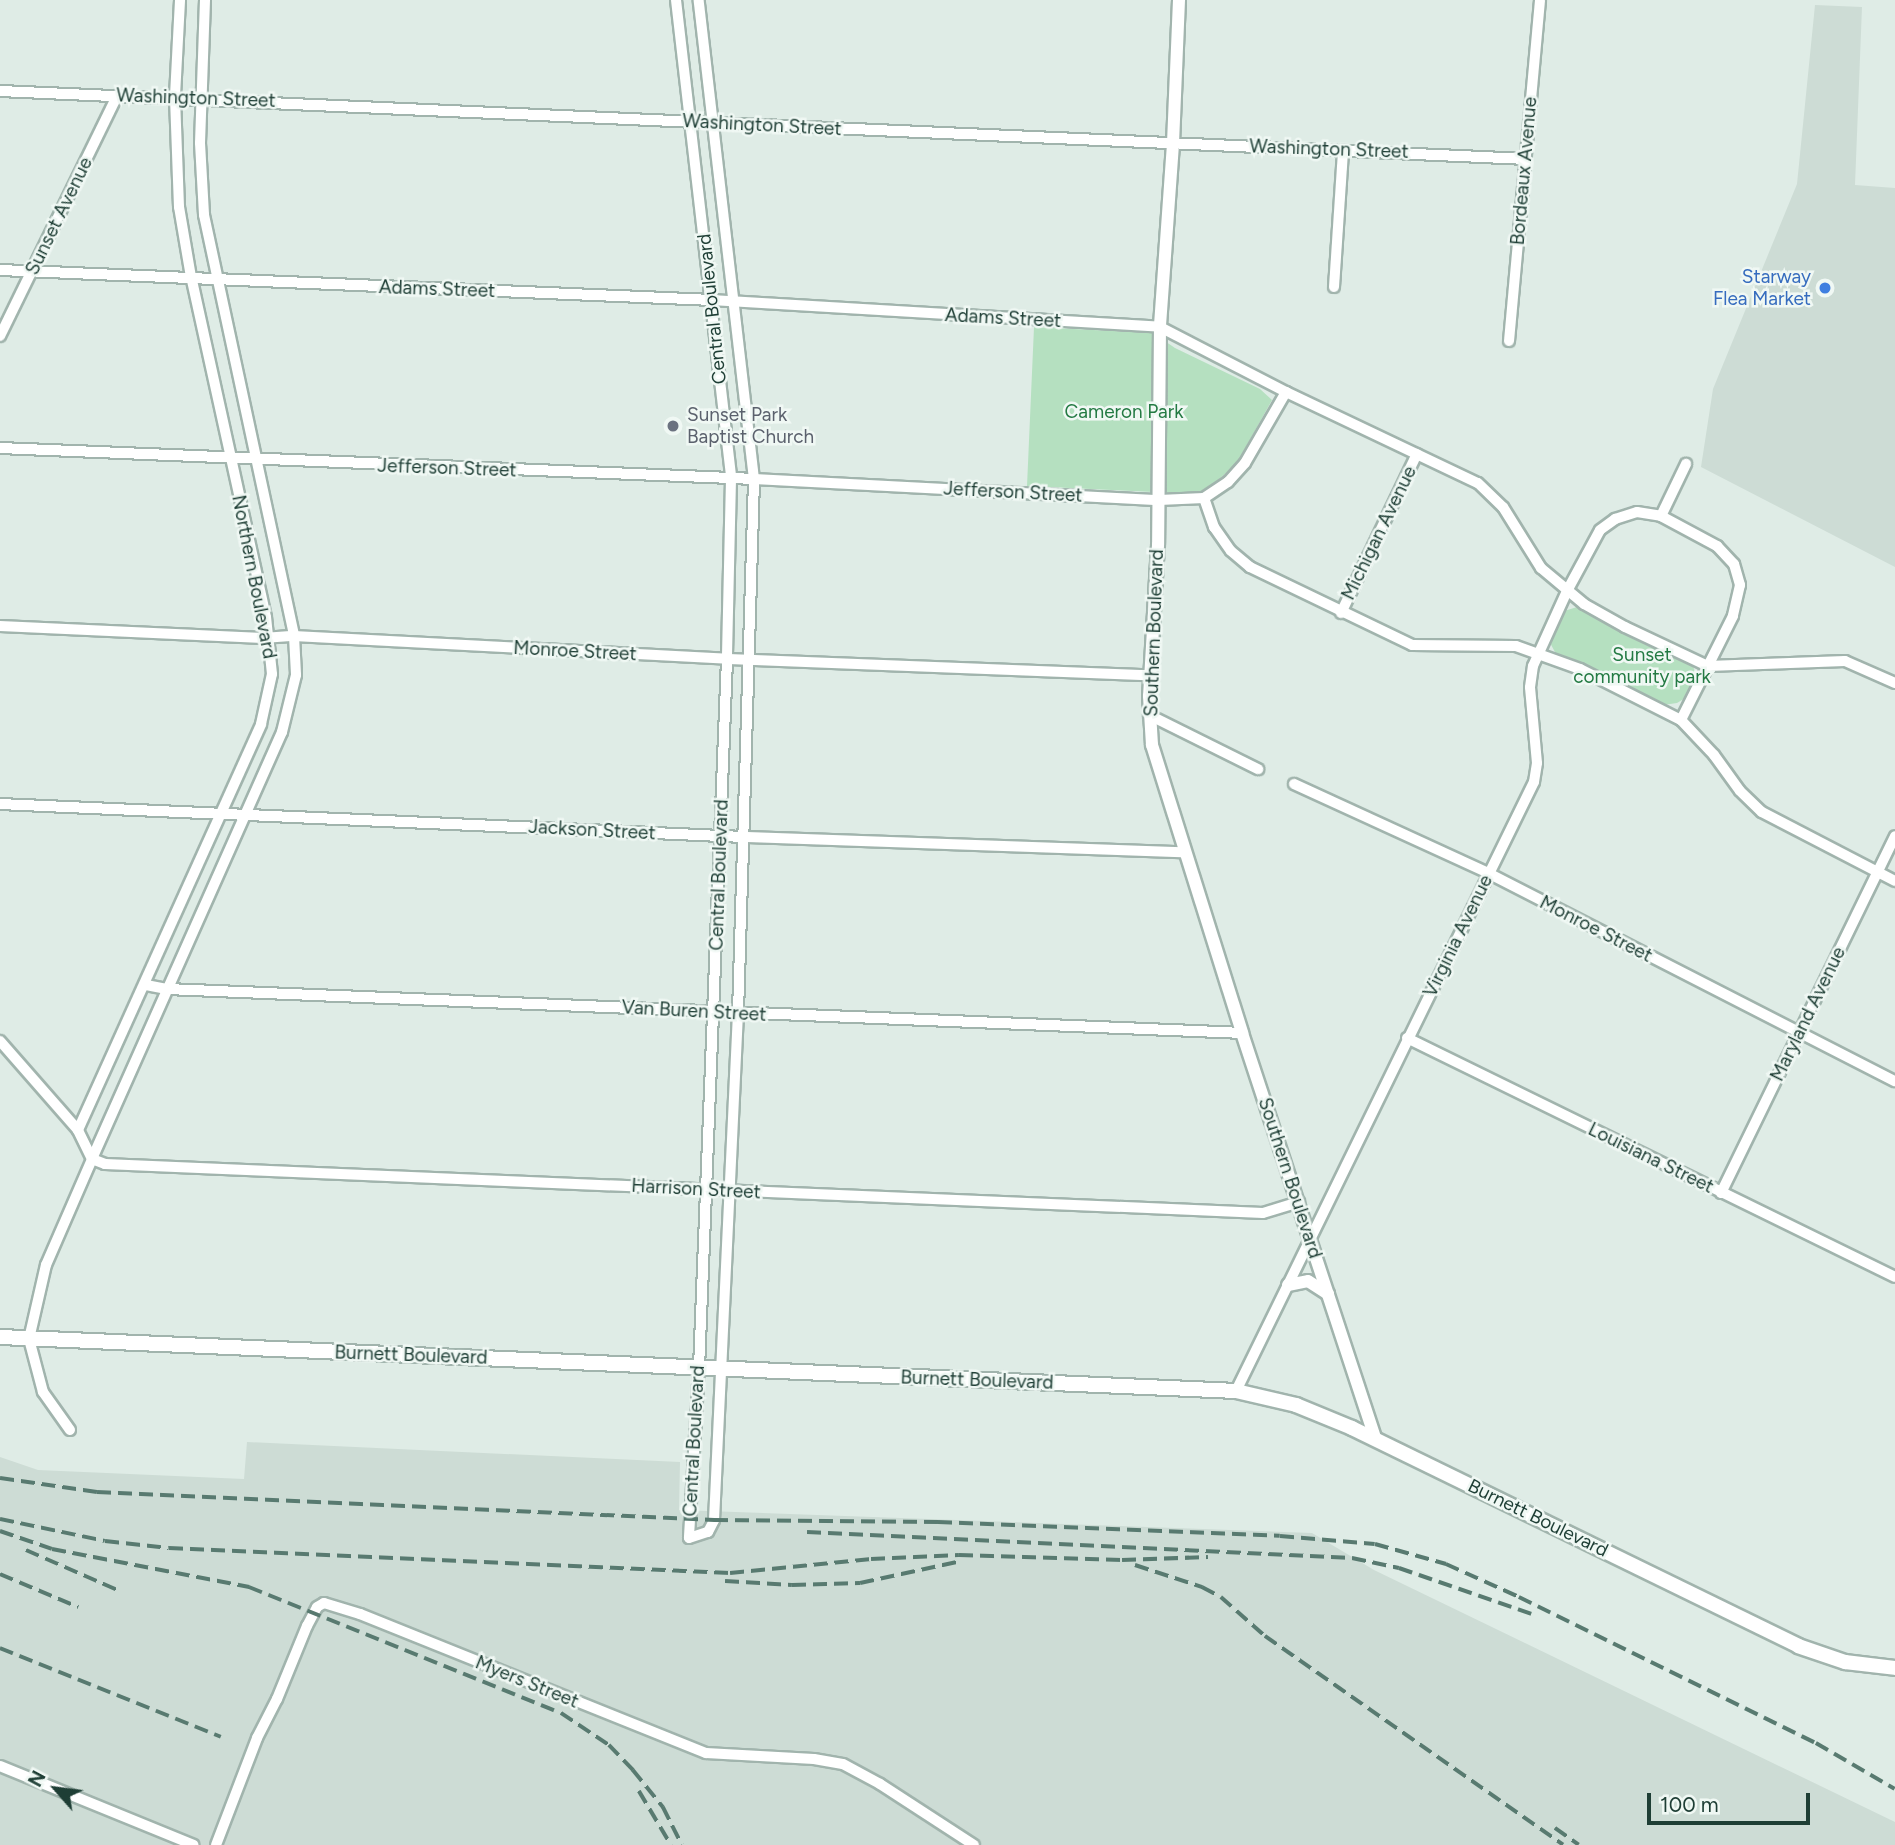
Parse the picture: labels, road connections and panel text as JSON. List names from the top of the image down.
{
  "streets": {
    "main road": ["Burnett Boulevard"],
    "street": [
      "Washington Street",
      "Bordeaux Avenue",
      "Sunset Avenue",
      "Adams Street",
      "Central Boulevard",
      "Jefferson Street",
      "Michigan Avenue",
      "Northern Boulevard",
      "Southern Boulevard",
      "Monroe Street",
      "Jackson Street",
      "Virginia Avenue",
      "Van Buren Street",
      "Maryland Avenue",
      "Louisiana Street",
      "Harrison Street",
      "Myers Street"
    ]
  },
  "crossings": [
    ["Washington Street", "Bordeaux Avenue"],
    ["Washington Street", "Sunset Avenue"],
    ["Washington Street", "Central Boulevard"],
    ["Washington Street", "Northern Boulevard"],
    ["Washington Street", "Southern Boulevard"],
    ["Sunset Avenue", "Adams Street"],
    ["Adams Street", "Central Boulevard"],
    ["Adams Street", "Michigan Avenue"],
    ["Adams Street", "Northern Boulevard"],
    ["Adams Street", "Southern Boulevard"],
    ["Adams Street", "Virginia Avenue"],
    ["Central Boulevard", "Jefferson Street"],
    ["Central Boulevard", "Monroe Street"],
    ["Central Boulevard", "Jackson Street"],
    ["Central Boulevard", "Van Buren Street"],
    ["Central Boulevard", "Harrison Street"],
    ["Central Boulevard", "Burnett Boulevard"],
    ["Jefferson Street", "Northern Boulevard"],
    ["Jefferson Street", "Southern Boulevard"],
    ["Northern Boulevard", "Monroe Street"],
    ["Northern Boulevard", "Jackson Street"],
    ["Northern Boulevard", "Van Buren Street"],
    ["Northern Boulevard", "Harrison Street"],
    ["Northern Boulevard", "Burnett Boulevard"],
    ["Southern Boulevard", "Monroe Street"],
    ["Southern Boulevard", "Jackson Street"],
    ["Southern Boulevard", "Virginia Avenue"],
    ["Southern Boulevard", "Van Buren Street"],
    ["Southern Boulevard", "Harrison Street"],
    ["Southern Boulevard", "Burnett Boulevard"],
    ["Monroe Street", "Virginia Avenue"],
    ["Monroe Street", "Maryland Avenue"],
    ["Virginia Avenue", "Louisiana Street"],
    ["Virginia Avenue", "Burnett Boulevard"],
    ["Maryland Avenue", "Louisiana Street"]
  ],
  "parks": ["Cameron Park", "Sunset community park"],
  "places": ["Starway Flea Market", "Sunset Park Baptist Church"],
  "scale_bar": "100 m",
  "north": "top left"
}
